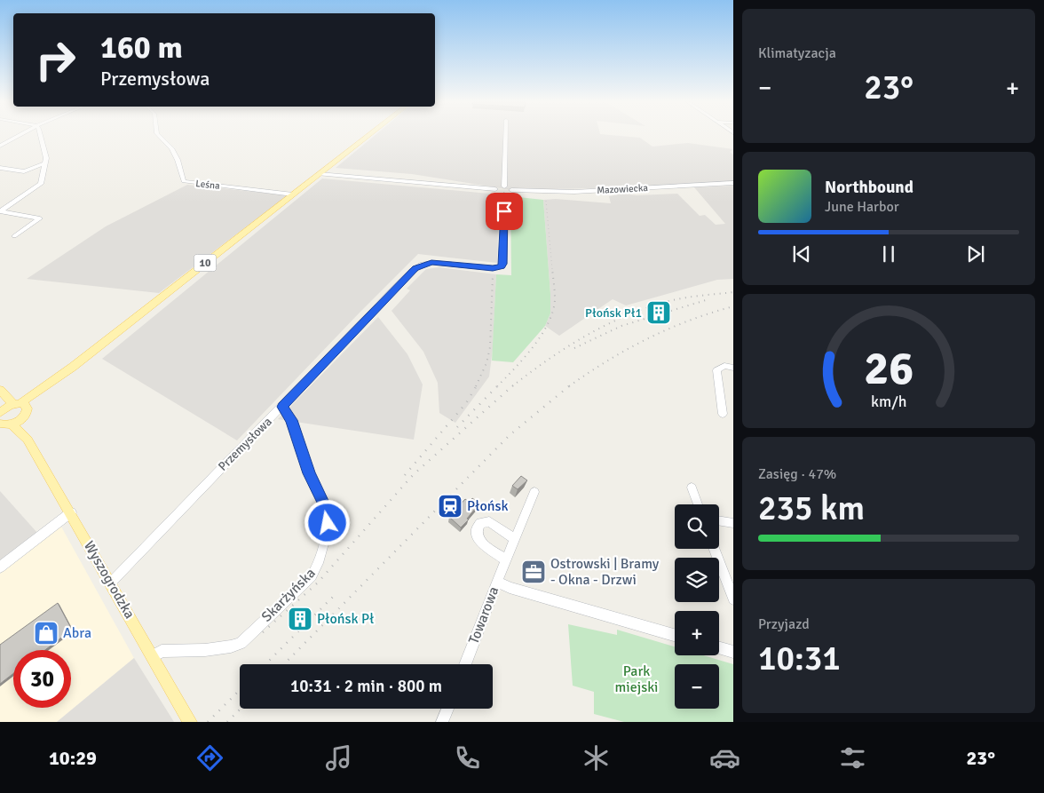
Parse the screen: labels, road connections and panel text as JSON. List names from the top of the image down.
{
  "streets": {
    "main road": ["10", "Wyszogrodzka"],
    "street": [
      "Leśna",
      "Mazowiecka",
      "Przemysłowa",
      "Skarżyńska",
      "Towarowa"
    ]
  },
  "crossings": [
    ["Leśna", "10"],
    ["10", "Wyszogrodzka"],
    ["Przemysłowa", "Wyszogrodzka"],
    ["Przemysłowa", "Skarżyńska"],
    ["Wyszogrodzka", "Skarżyńska"]
  ],
  "parks": ["Park miejski"],
  "places": {
    "building": ["Płońsk Pł1", "Płońsk Pł"],
    "station": ["Płońsk"],
    "office": ["Ostrowski | Bramy - Okna - Drzwi"],
    "shop": ["Abra"]
  },
  "page": {
    "tile": [
      "Klimatyzacja",
      ["Zasięg · 47%", "235 km"],
      ["Przyjazd", "10:31"]
    ],
    "turn": ["160 m", "Przemysłowa"],
    "heat": ["−", "23°", "+"],
    "song": ["Northbound", "June Harbor"],
    "map_buttons": ["+", "−"],
    "limit": "30",
    "trip": "10:31 · 2 min · 800 m",
    "tabs": ["10:29", "23°"],
    "gauge": ["26", "km/h"]
  }
}
